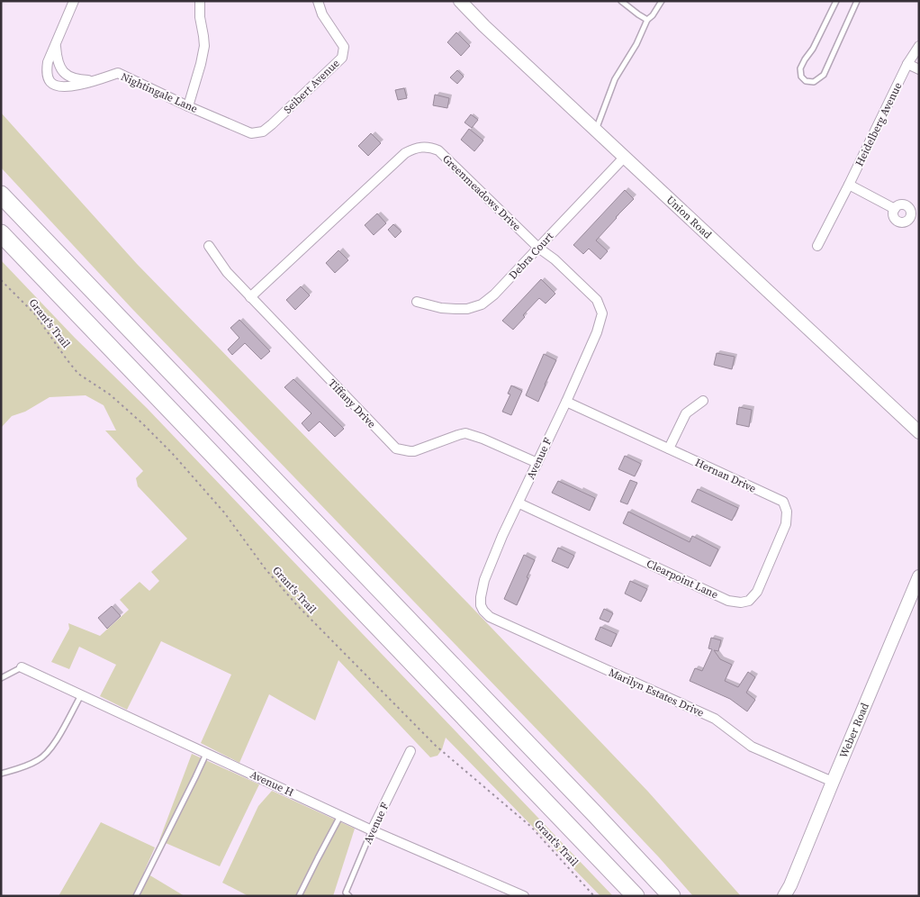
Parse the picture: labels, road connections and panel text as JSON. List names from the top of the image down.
{
  "streets": {
    "street": [
      "Seibert Avenue",
      "Nightingale Lane",
      "Heidelberg Avenue",
      "Greenmeadows Drive",
      "Union Road",
      "Debra Court",
      "Tiffany Drive",
      "Avenue F",
      "Hernan Drive",
      "Clearpoint Lane",
      "Marilyn Estates Drive",
      "Weber Road",
      "Avenue H"
    ],
    "path": ["Grant's Trail"]
  },
  "crossings": [
    ["Seibert Avenue", "Nightingale Lane"],
    ["Greenmeadows Drive", "Debra Court"],
    ["Greenmeadows Drive", "Tiffany Drive"],
    ["Greenmeadows Drive", "Avenue F"],
    ["Union Road", "Debra Court"],
    ["Tiffany Drive", "Avenue F"],
    ["Avenue F", "Hernan Drive"],
    ["Avenue F", "Clearpoint Lane"],
    ["Avenue F", "Marilyn Estates Drive"],
    ["Avenue F", "Avenue H"],
    ["Hernan Drive", "Clearpoint Lane"],
    ["Marilyn Estates Drive", "Weber Road"]
  ]
}
